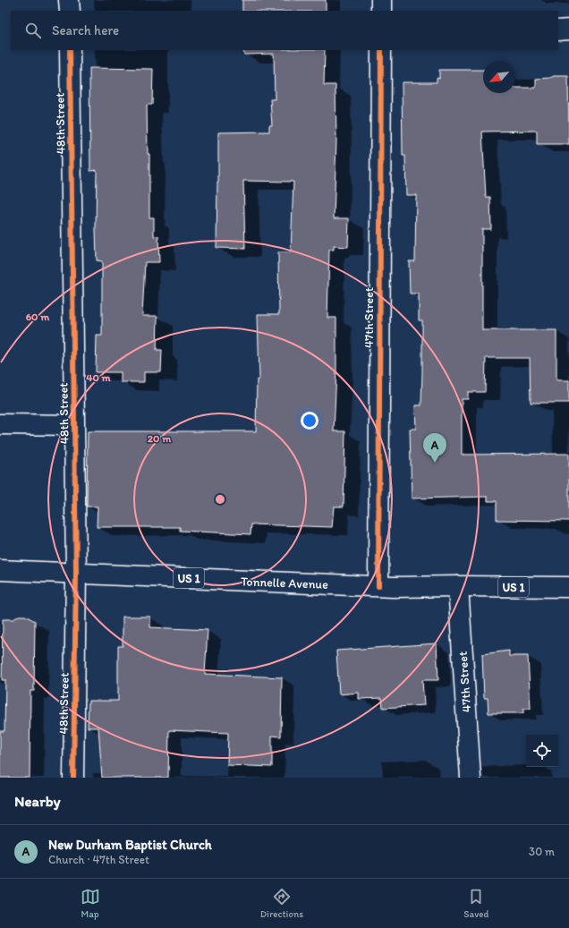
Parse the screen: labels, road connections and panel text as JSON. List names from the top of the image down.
{
  "streets": {
    "street": [
      "48th Street",
      "47th Street",
      "US 1",
      "Tonnelle Avenue"
    ]
  },
  "crossings": [
    ["48th Street", "Tonnelle Avenue"],
    ["47th Street", "Tonnelle Avenue"]
  ],
  "north": "bottom left",
  "page": {
    "search": "Search here",
    "pins": "A",
    "heading": "Nearby",
    "list": [
      {
        "mark": "A",
        "name": "New Durham Baptist Church",
        "note": "Church · 47th Street",
        "value": "30 m"
      }
    ],
    "nav": ["Map", "Directions", "Saved"]
  },
  "rings": ["60 m", "40 m", "20 m"]
}
